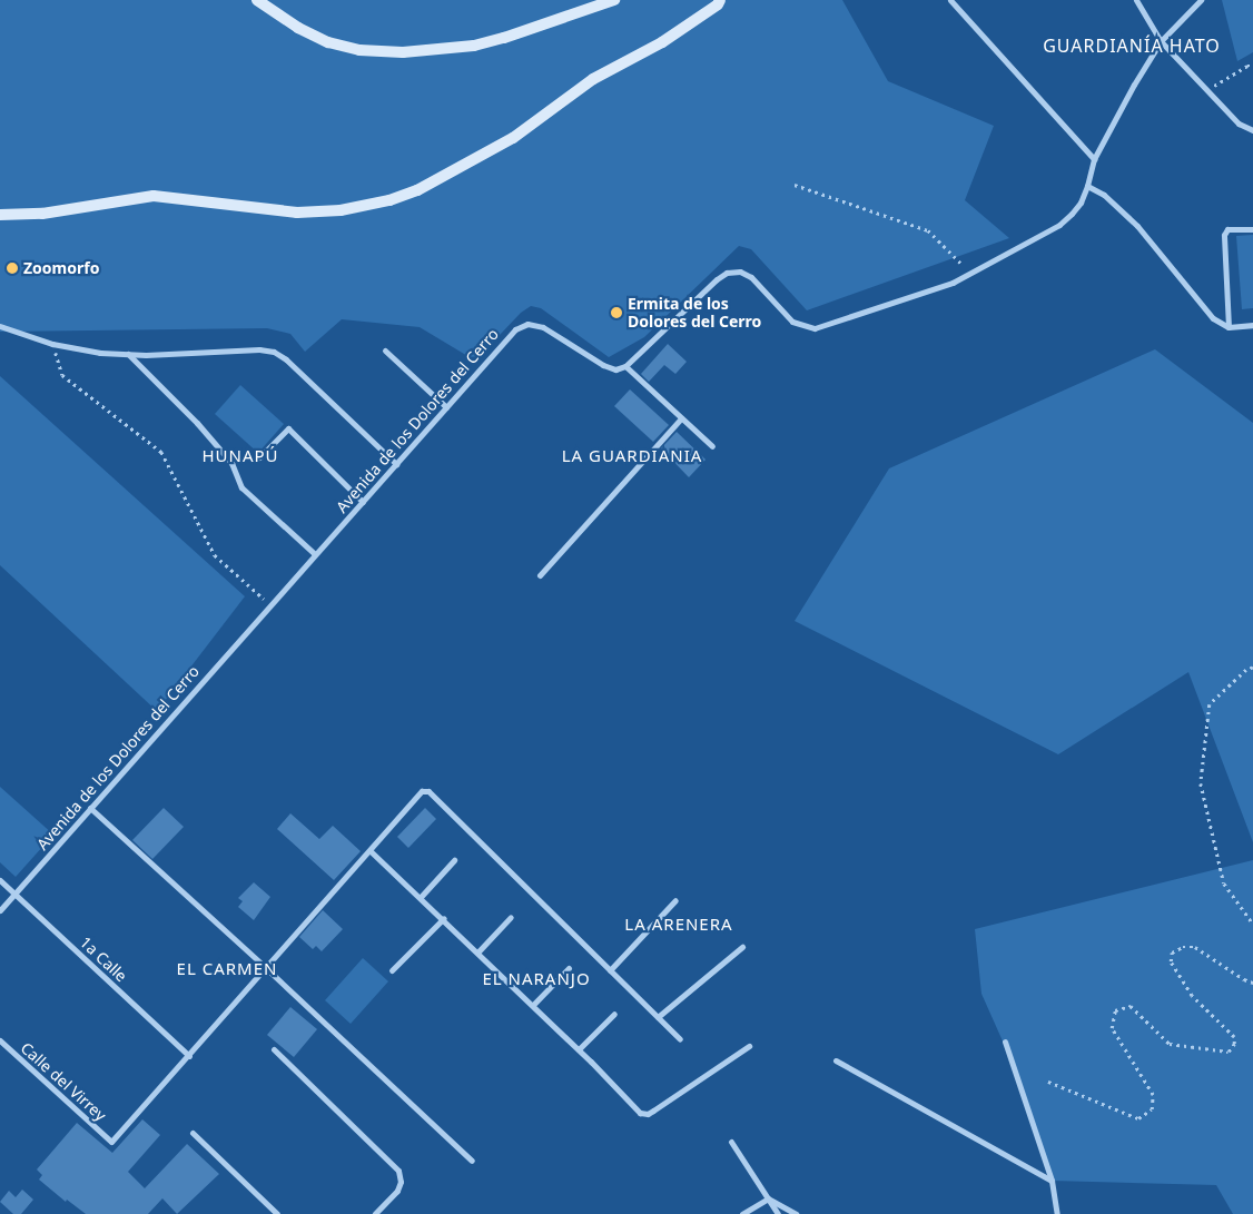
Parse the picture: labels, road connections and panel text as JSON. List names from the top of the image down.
{
  "streets": {
    "street": ["Avenida de los Dolores del Cerro", "1a Calle", "Calle del Virrey"]
  },
  "crossings": [
    ["Avenida de los Dolores del Cerro", "1a Calle"],
    ["1a Calle", "Calle del Virrey"]
  ],
  "districts": [
    "GUARDIANÍA HATO",
    "HUNAPÚ",
    "LA GUARDIANIA",
    "LA ARENERA",
    "EL CARMEN",
    "EL NARANJO"
  ],
  "places": ["Zoomorfo", "Ermita de los Dolores del Cerro"]
}
